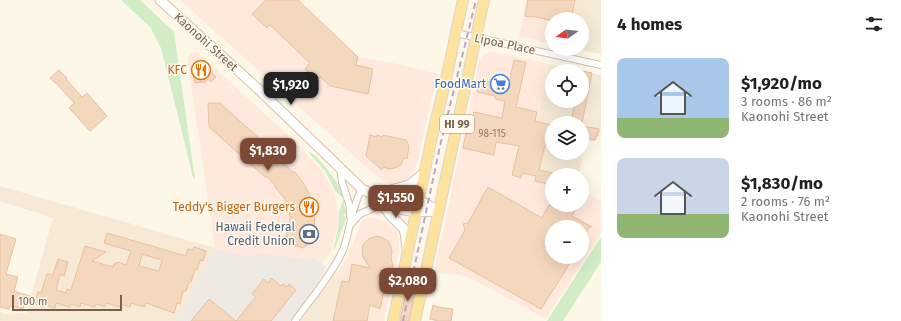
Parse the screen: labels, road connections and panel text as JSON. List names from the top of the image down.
{
  "streets": {
    "main road": ["HI 99"],
    "street": ["Kaonohi Street", "Lipoa Place"]
  },
  "crossings": [
    ["Kaonohi Street", "HI 99"],
    ["Lipoa Place", "HI 99"]
  ],
  "places": {
    "restaurant": ["KFC", "Teddy's Bigger Burgers"],
    "supermarket": ["FoodMart"],
    "bank": ["Hawaii Federal Credit Union"]
  },
  "house_numbers": ["98-115"],
  "scale_bar": "100 m",
  "north": "left",
  "page": {
    "heading": "4 homes",
    "map_buttons": ["+", "−"],
    "list": [
      {
        "name": "$1,920/mo",
        "note": "3 rooms · 86 m² · Kaonohi Street"
      },
      {
        "name": "$1,830/mo",
        "note": "2 rooms · 76 m² · Kaonohi Street"
      }
    ],
    "price": [
      "$1,920",
      "$1,830",
      "$1,550",
      "$2,080"
    ],
    "scale": "100 m"
  }
}
